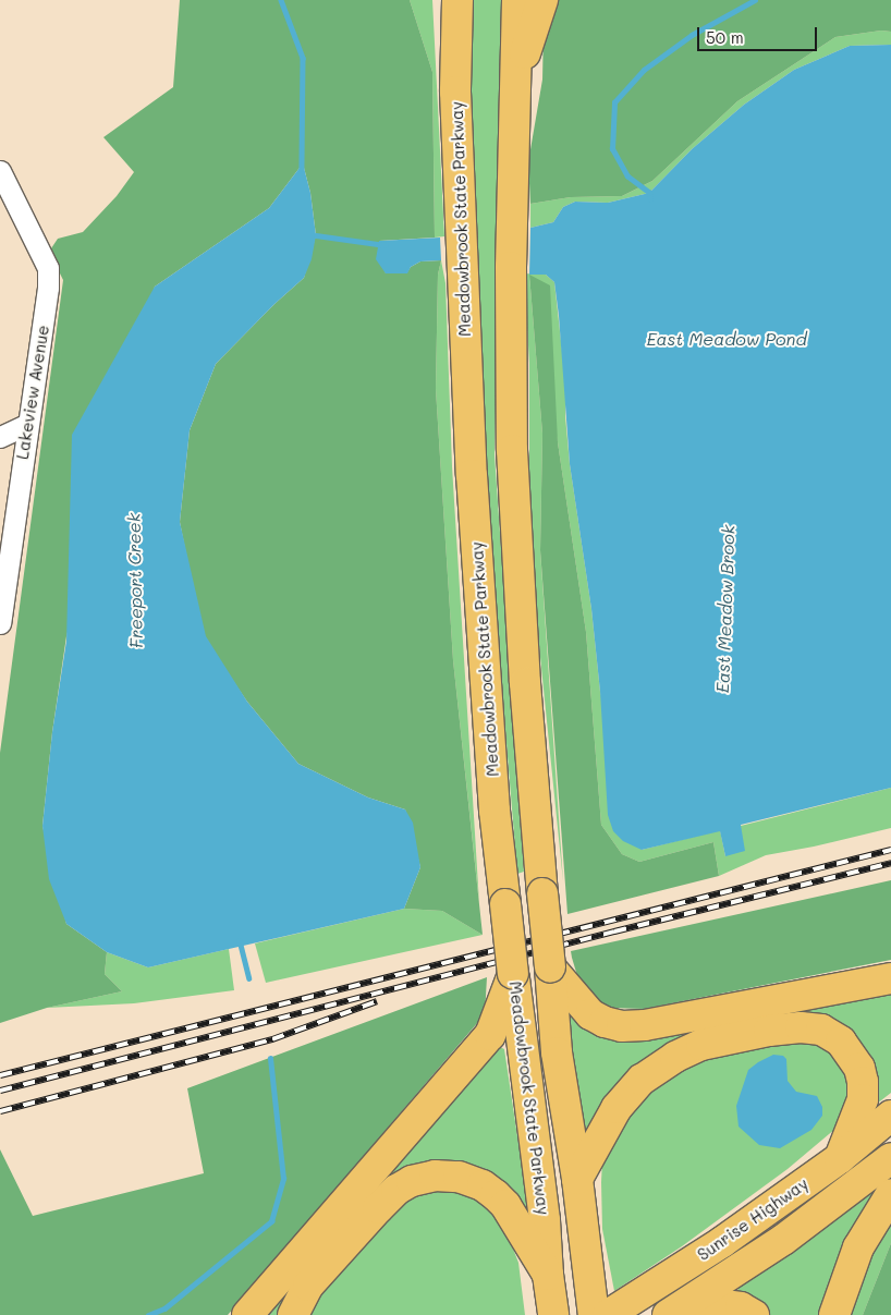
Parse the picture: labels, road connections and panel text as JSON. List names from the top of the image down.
{
  "streets": {
    "highway": ["Meadowbrook State Parkway", "Sunrise Highway"],
    "street": ["Lakeview Avenue"]
  },
  "water": ["East Meadow Pond", "Freeport Creek", "East Meadow Brook"],
  "scale_bar": "50 m"
}
